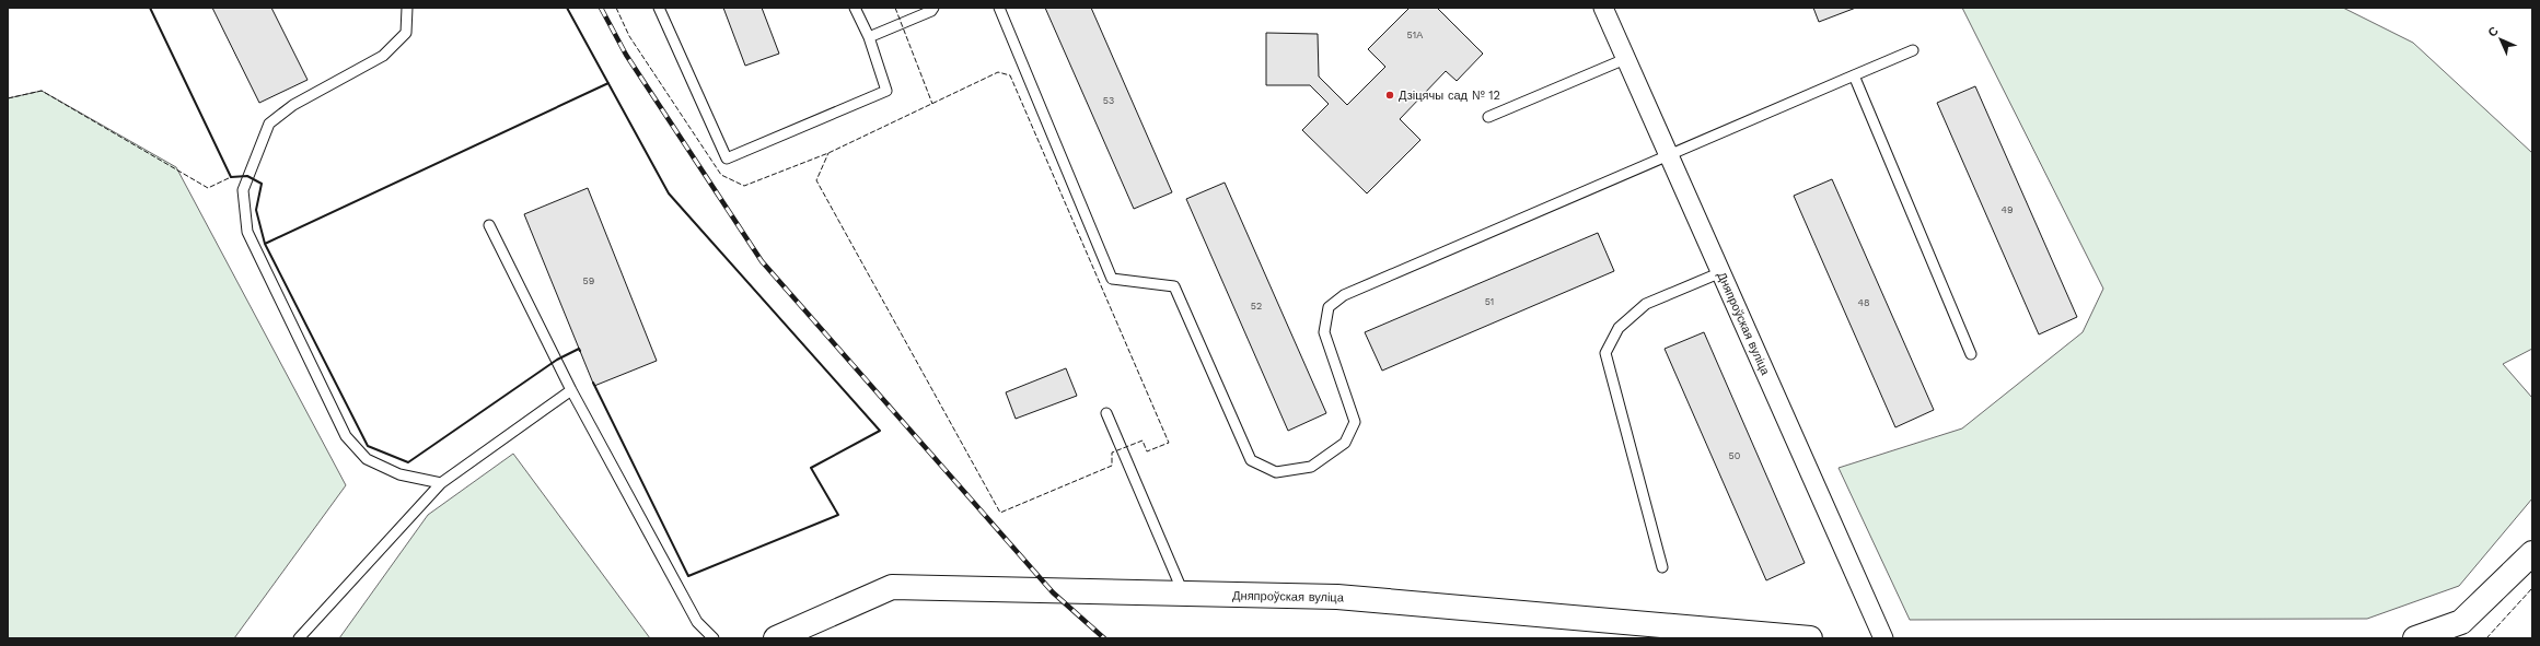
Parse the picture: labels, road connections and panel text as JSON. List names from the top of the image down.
{
  "streets": {
    "street": ["Дняпроўская вуліца"]
  },
  "places": ["Дзіцячы сад № 12"],
  "house_numbers": [
    "51А",
    "53",
    "49",
    "59",
    "51",
    "48",
    "52",
    "50"
  ],
  "north": "top left"
}
